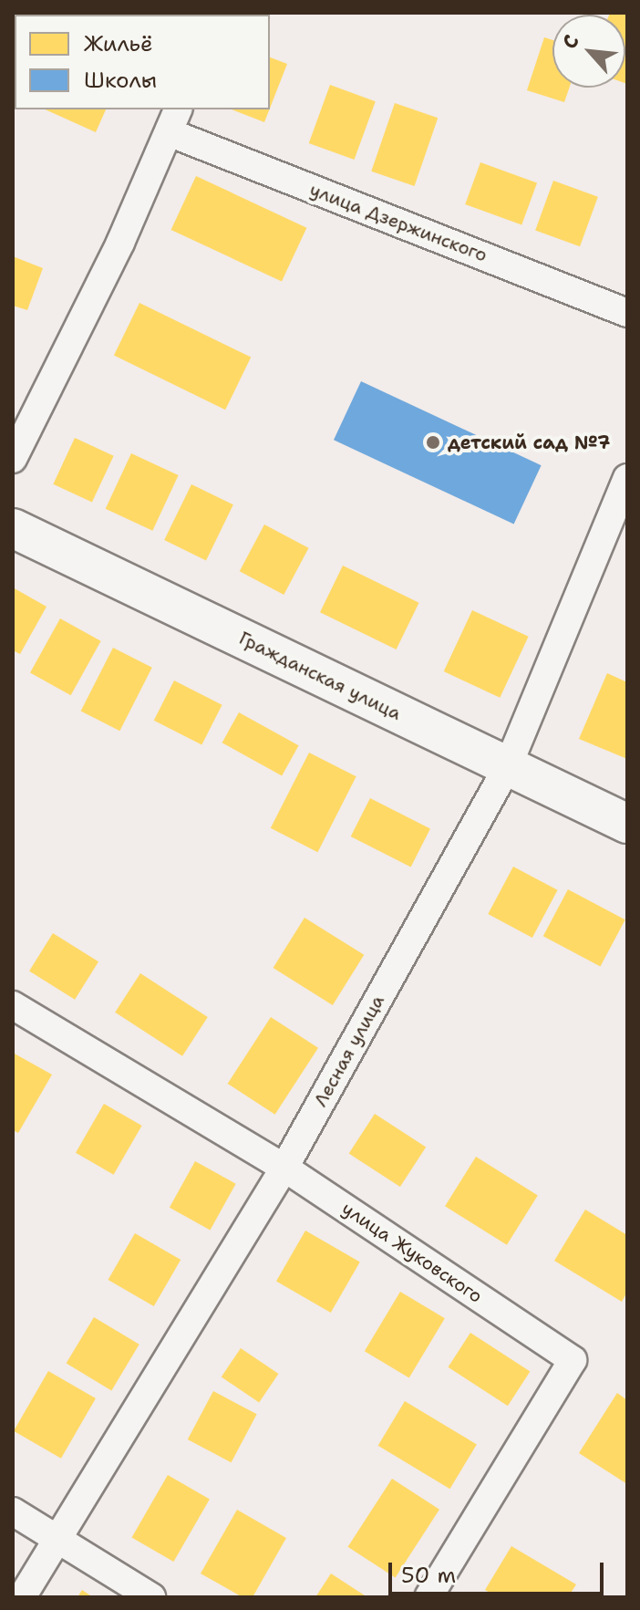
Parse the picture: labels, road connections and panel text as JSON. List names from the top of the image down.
{
  "streets": {
    "street": [
      "улица Дзержинского",
      "Гражданская улица",
      "Лесная улица",
      "улица Жуковского"
    ]
  },
  "crossings": [
    ["Гражданская улица", "Лесная улица"],
    ["Лесная улица", "улица Жуковского"]
  ],
  "places": ["детский сад №7"],
  "legend": ["Жильё", "Школы"],
  "scale_bar": "50 m",
  "north": "top left"
}
